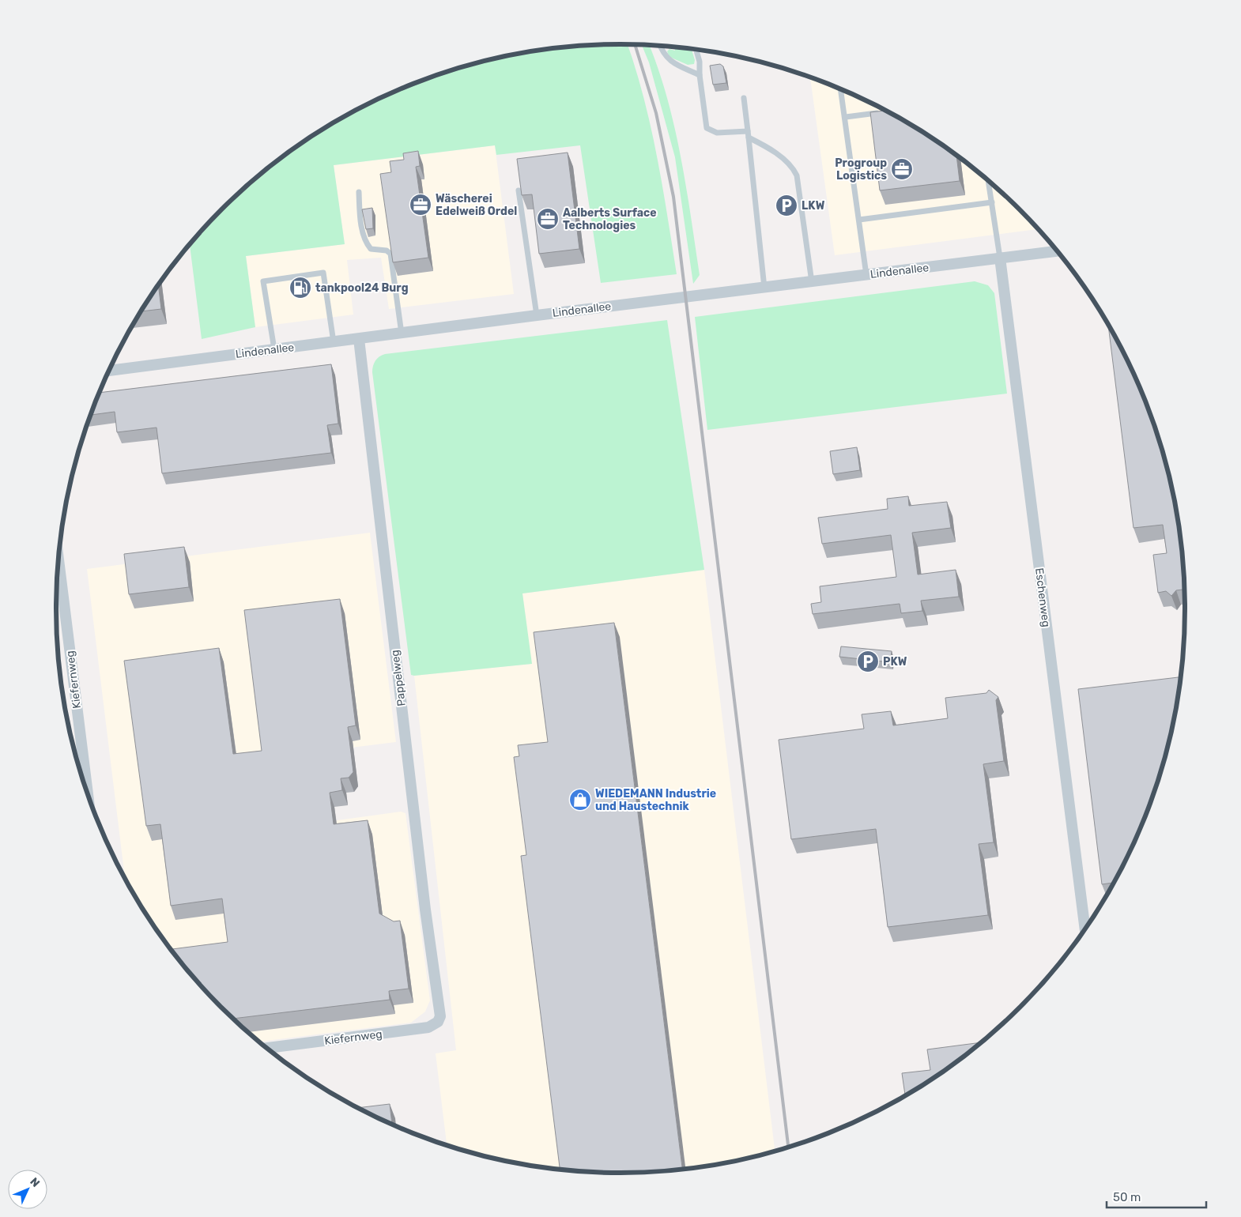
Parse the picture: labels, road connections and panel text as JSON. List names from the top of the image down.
{
  "streets": {
    "street": [
      "Lindenallee",
      "Eschenweg",
      "Pappelweg",
      "Kiefernweg"
    ]
  },
  "crossings": [
    ["Lindenallee", "Eschenweg"],
    ["Lindenallee", "Pappelweg"],
    ["Pappelweg", "Kiefernweg"]
  ],
  "places": {
    "office": ["Progroup Logistics", "Wäscherei Edelweiß Ordel", "Aalberts Surface Technologies"],
    "parking": ["LKW", "PKW"],
    "fuel station": ["tankpool24 Burg"],
    "shop": ["WIEDEMANN Industrie und Haustechnik"]
  },
  "scale_bar": "50 m",
  "north": "top right"
}
